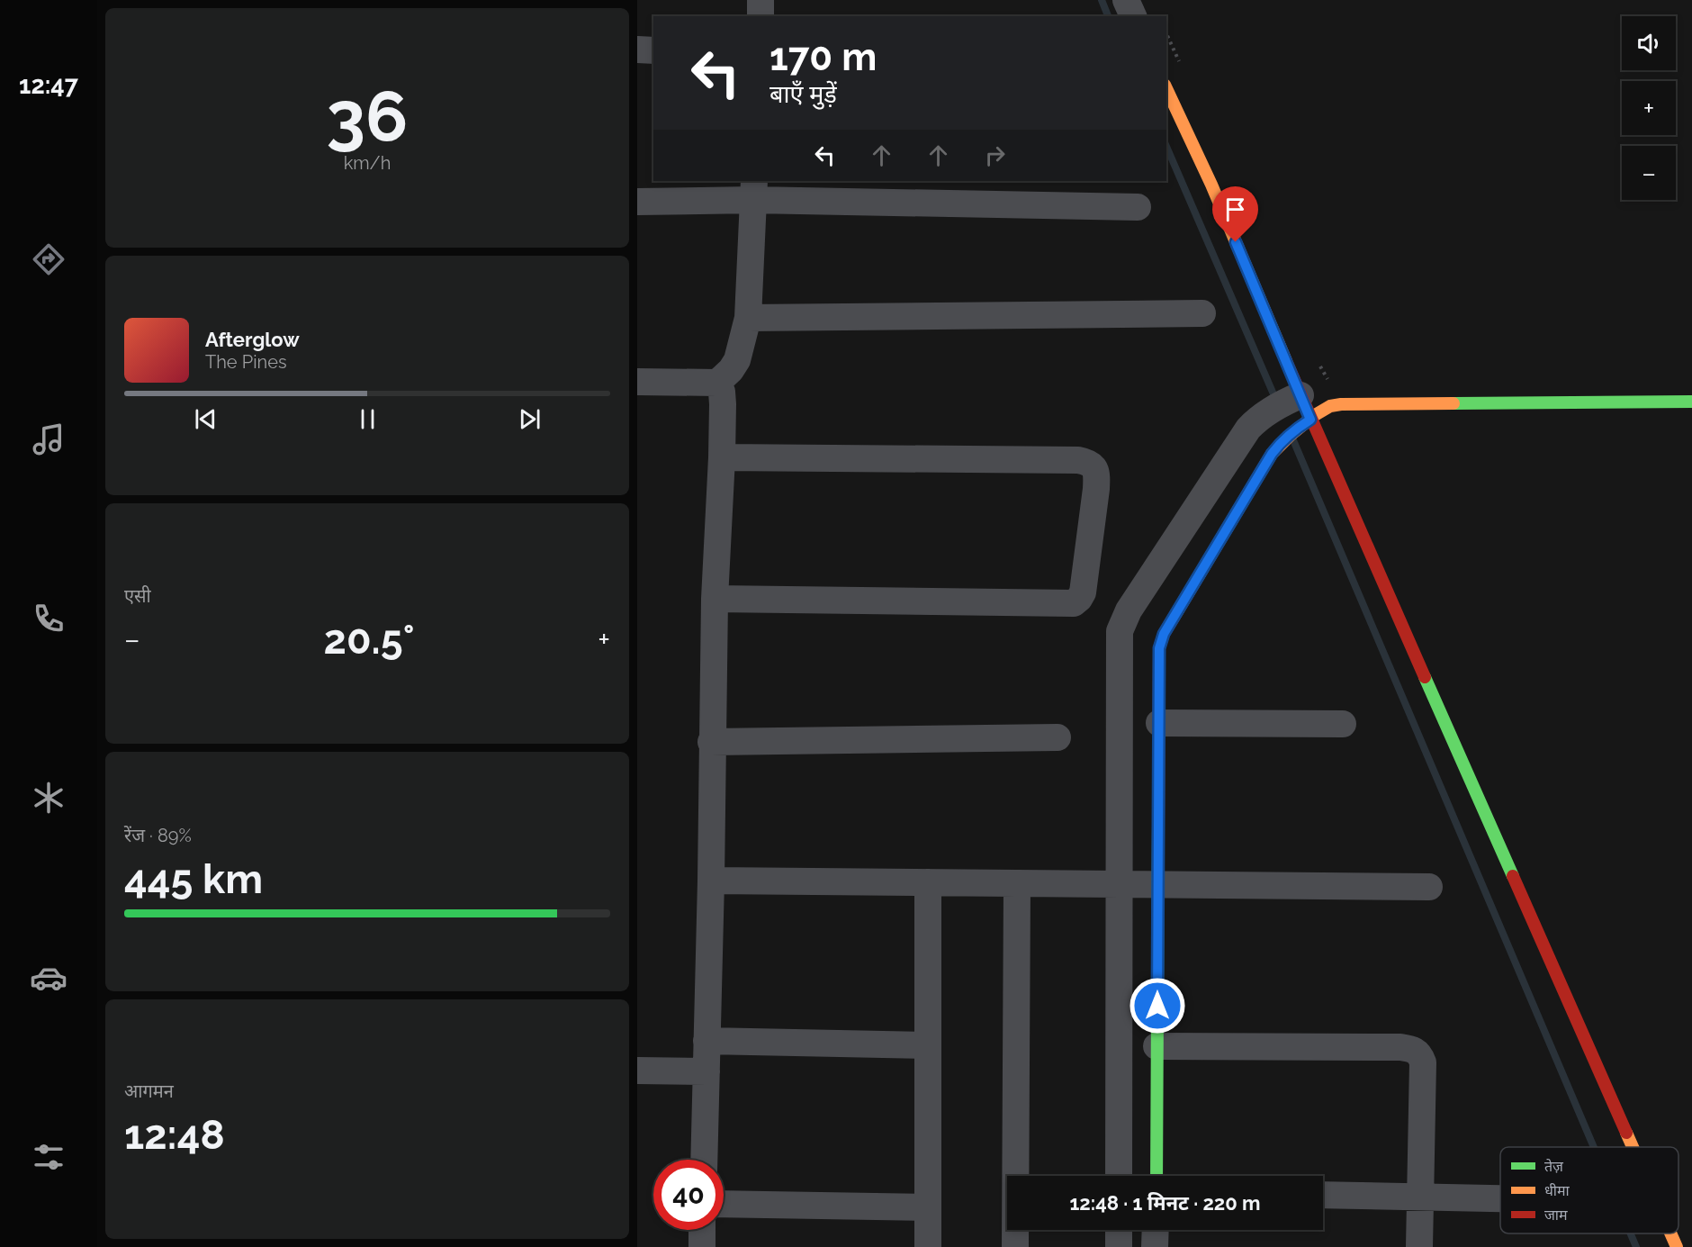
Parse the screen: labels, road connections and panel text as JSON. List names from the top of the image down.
{
  "legend": ["तेज़", "धीमा", "जाम"],
  "page": {
    "tabs": "12:47",
    "tile": [
      ["36", "km/h"],
      "एसी",
      ["रेंज · 89%", "445 km"],
      ["आगमन", "12:48"]
    ],
    "map_buttons": ["+", "−"],
    "turn": ["170 m", "बाएँ मुड़ें"],
    "song": ["Afterglow", "The Pines"],
    "heat": ["−", "20.5°", "+"],
    "limit": "40",
    "trip": "12:48 · 1 मिनट · 220 m"
  }
}
